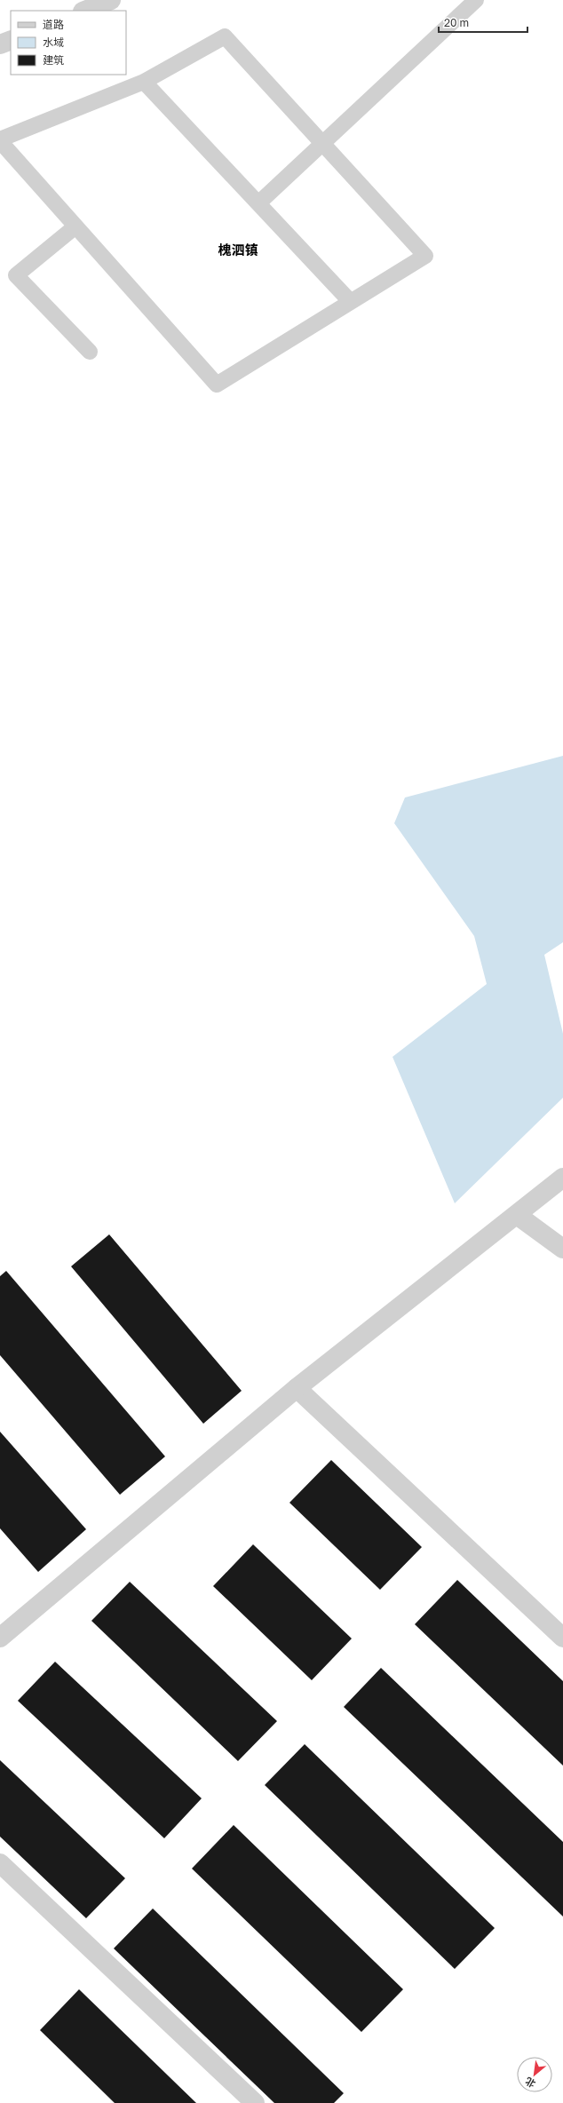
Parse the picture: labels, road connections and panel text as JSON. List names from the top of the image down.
{
  "districts": ["槐泗镇"],
  "legend": ["道路", "水域", "建筑"],
  "scale_bar": "20 m",
  "north": "bottom left"
}
